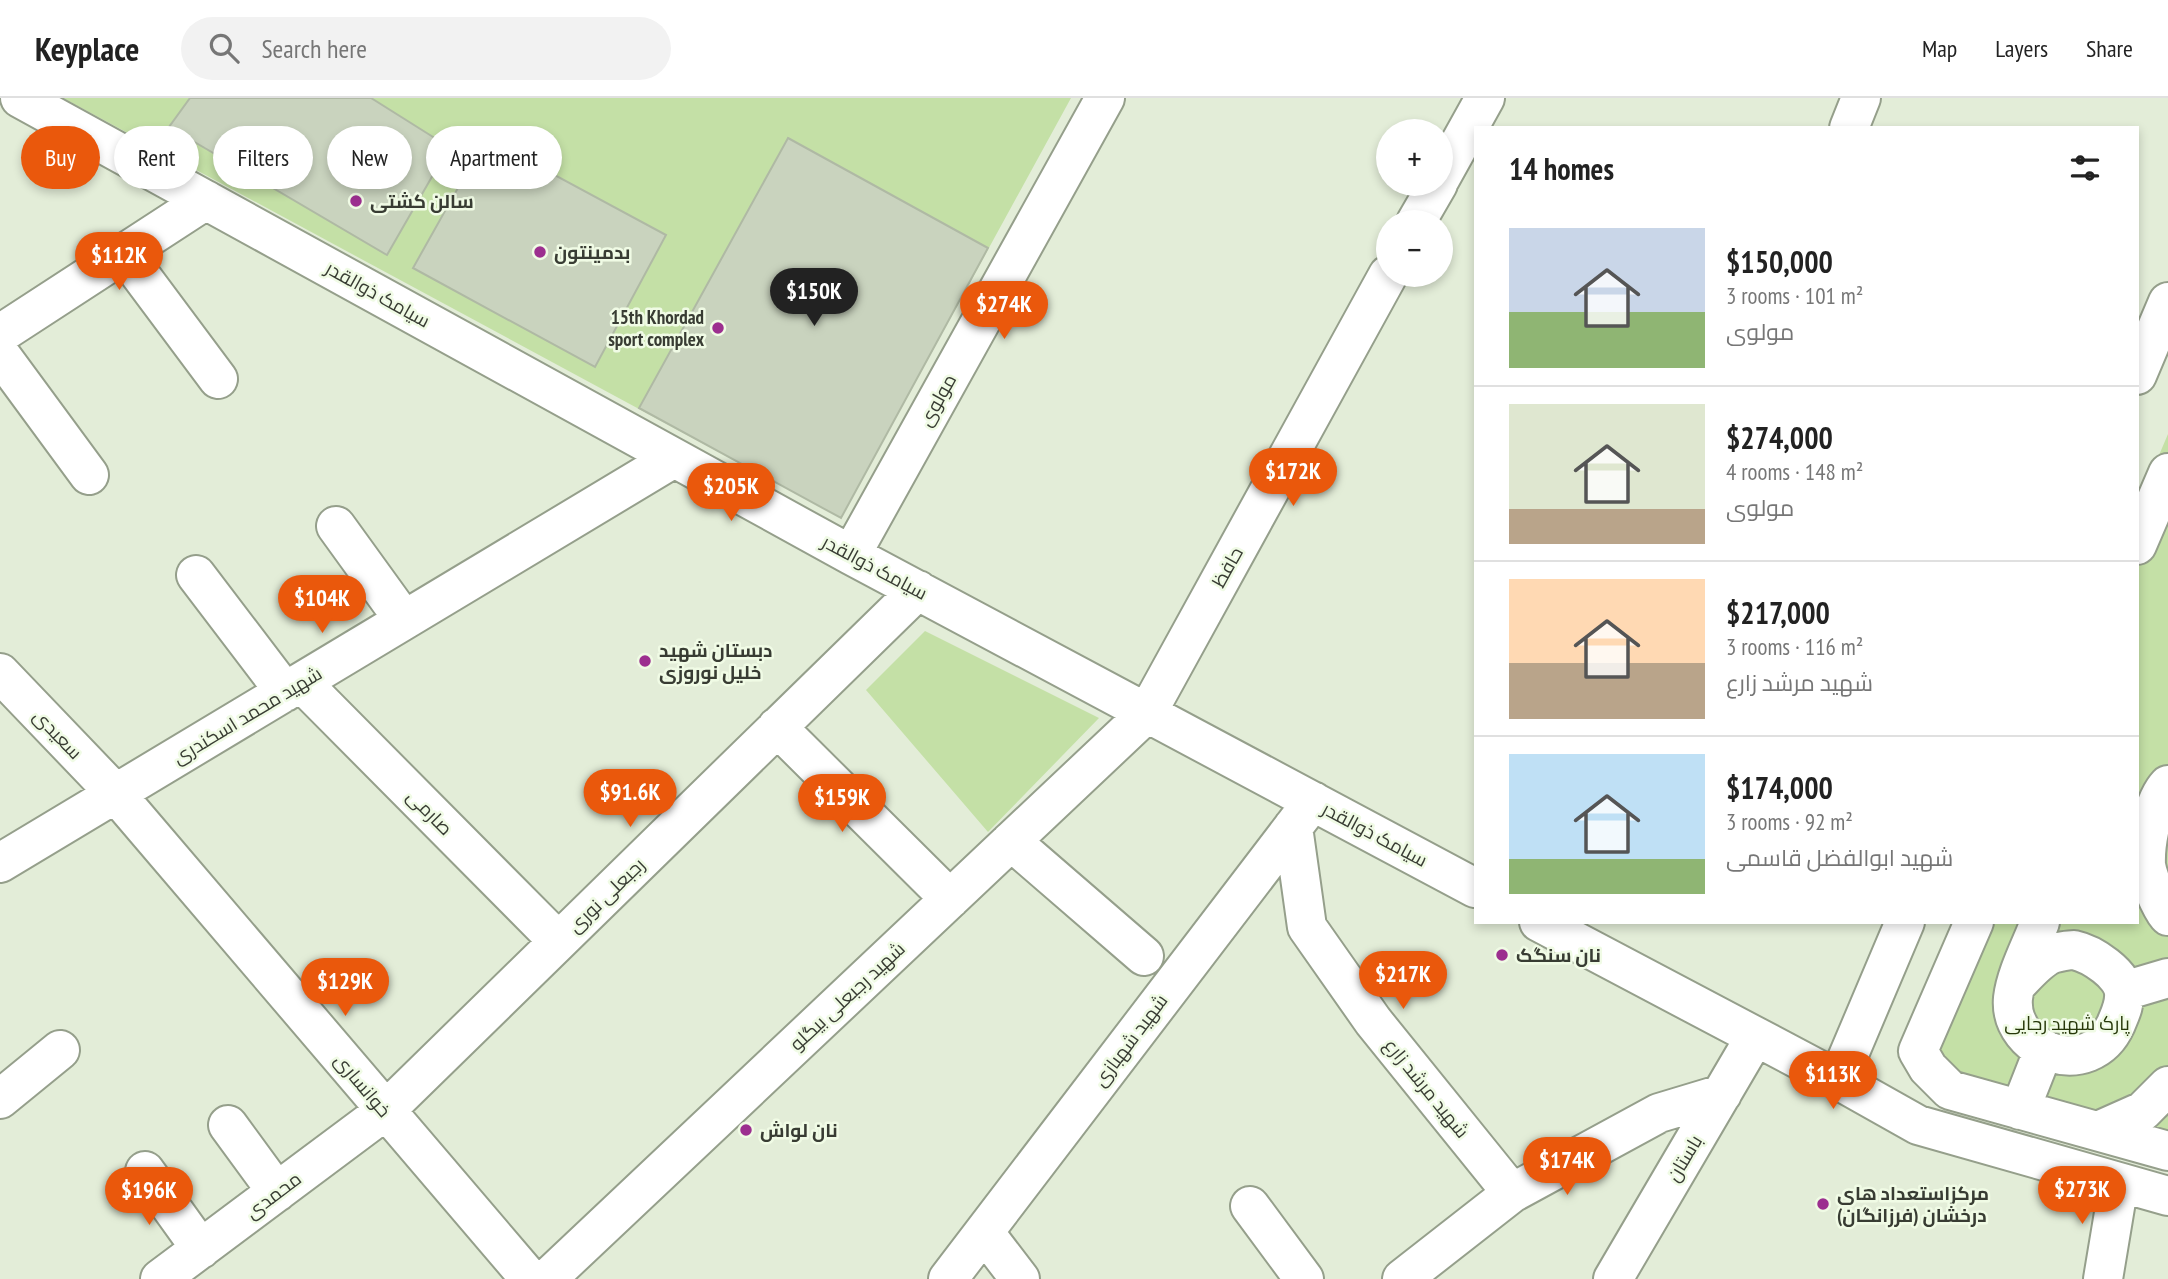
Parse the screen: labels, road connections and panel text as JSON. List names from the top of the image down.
{
  "streets": {
    "street": [
      "سیامک ذوالقدر",
      "مولوی",
      "حافظ",
      "شهید محمد اسکندری",
      "سعیدی",
      "صارمی",
      "رجبعلی نوری",
      "شهید رجبعلی بیگلو",
      "شهید شهبازی",
      "خوانساری",
      "شهید مرشد زارع",
      "باستان",
      "محمدی"
    ]
  },
  "crossings": [
    ["سیامک ذوالقدر", "مولوی"],
    ["سیامک ذوالقدر", "حافظ"],
    ["سیامک ذوالقدر", "شهید محمد اسکندری"],
    ["سیامک ذوالقدر", "رجبعلی نوری"],
    ["سیامک ذوالقدر", "شهید رجبعلی بیگلو"],
    ["سیامک ذوالقدر", "شهید شهبازی"],
    ["سیامک ذوالقدر", "شهید مرشد زارع"],
    ["حافظ", "شهید رجبعلی بیگلو"],
    ["شهید محمد اسکندری", "سعیدی"],
    ["شهید محمد اسکندری", "صارمی"],
    ["شهید محمد اسکندری", "خوانساری"],
    ["سعیدی", "خوانساری"],
    ["صارمی", "رجبعلی نوری"],
    ["رجبعلی نوری", "خوانساری"],
    ["رجبعلی نوری", "محمدی"],
    ["شهید شهبازی", "شهید مرشد زارع"],
    ["خوانساری", "محمدی"]
  ],
  "parks": ["پارک شهید رجایی"],
  "places": [
    "سالن کشتی",
    "بدمینتون",
    "15th Khordad sport complex",
    "دبستان شهید خلیل نوروزی",
    "نان سنگک",
    "نان لواش",
    "مرکزاستعداد های درخشان (فرزانگان)"
  ],
  "page": {
    "header": "Keyplace",
    "search": "Search here",
    "nav": ["Map", "Layers", "Share"],
    "map_buttons": ["+", "−"],
    "chip": [
      "Buy",
      "Rent",
      "Filters",
      "New",
      "Apartment"
    ],
    "heading": "14 homes",
    "list": [
      {
        "name": "$150,000",
        "note": "3 rooms · 101 m² · مولوی"
      },
      {
        "name": "$274,000",
        "note": "4 rooms · 148 m² · مولوی"
      },
      {
        "name": "$217,000",
        "note": "3 rooms · 116 m² · شهید مرشد زارع"
      },
      {
        "name": "$174,000",
        "note": "3 rooms · 92 m² · شهید ابوالفضل قاسمی"
      }
    ],
    "price": [
      "$112K",
      "$150K",
      "$274K",
      "$172K",
      "$205K",
      "$104K",
      "$91.6K",
      "$159K",
      "$217K",
      "$129K",
      "$113K",
      "$174K",
      "$273K",
      "$196K"
    ]
  }
}
